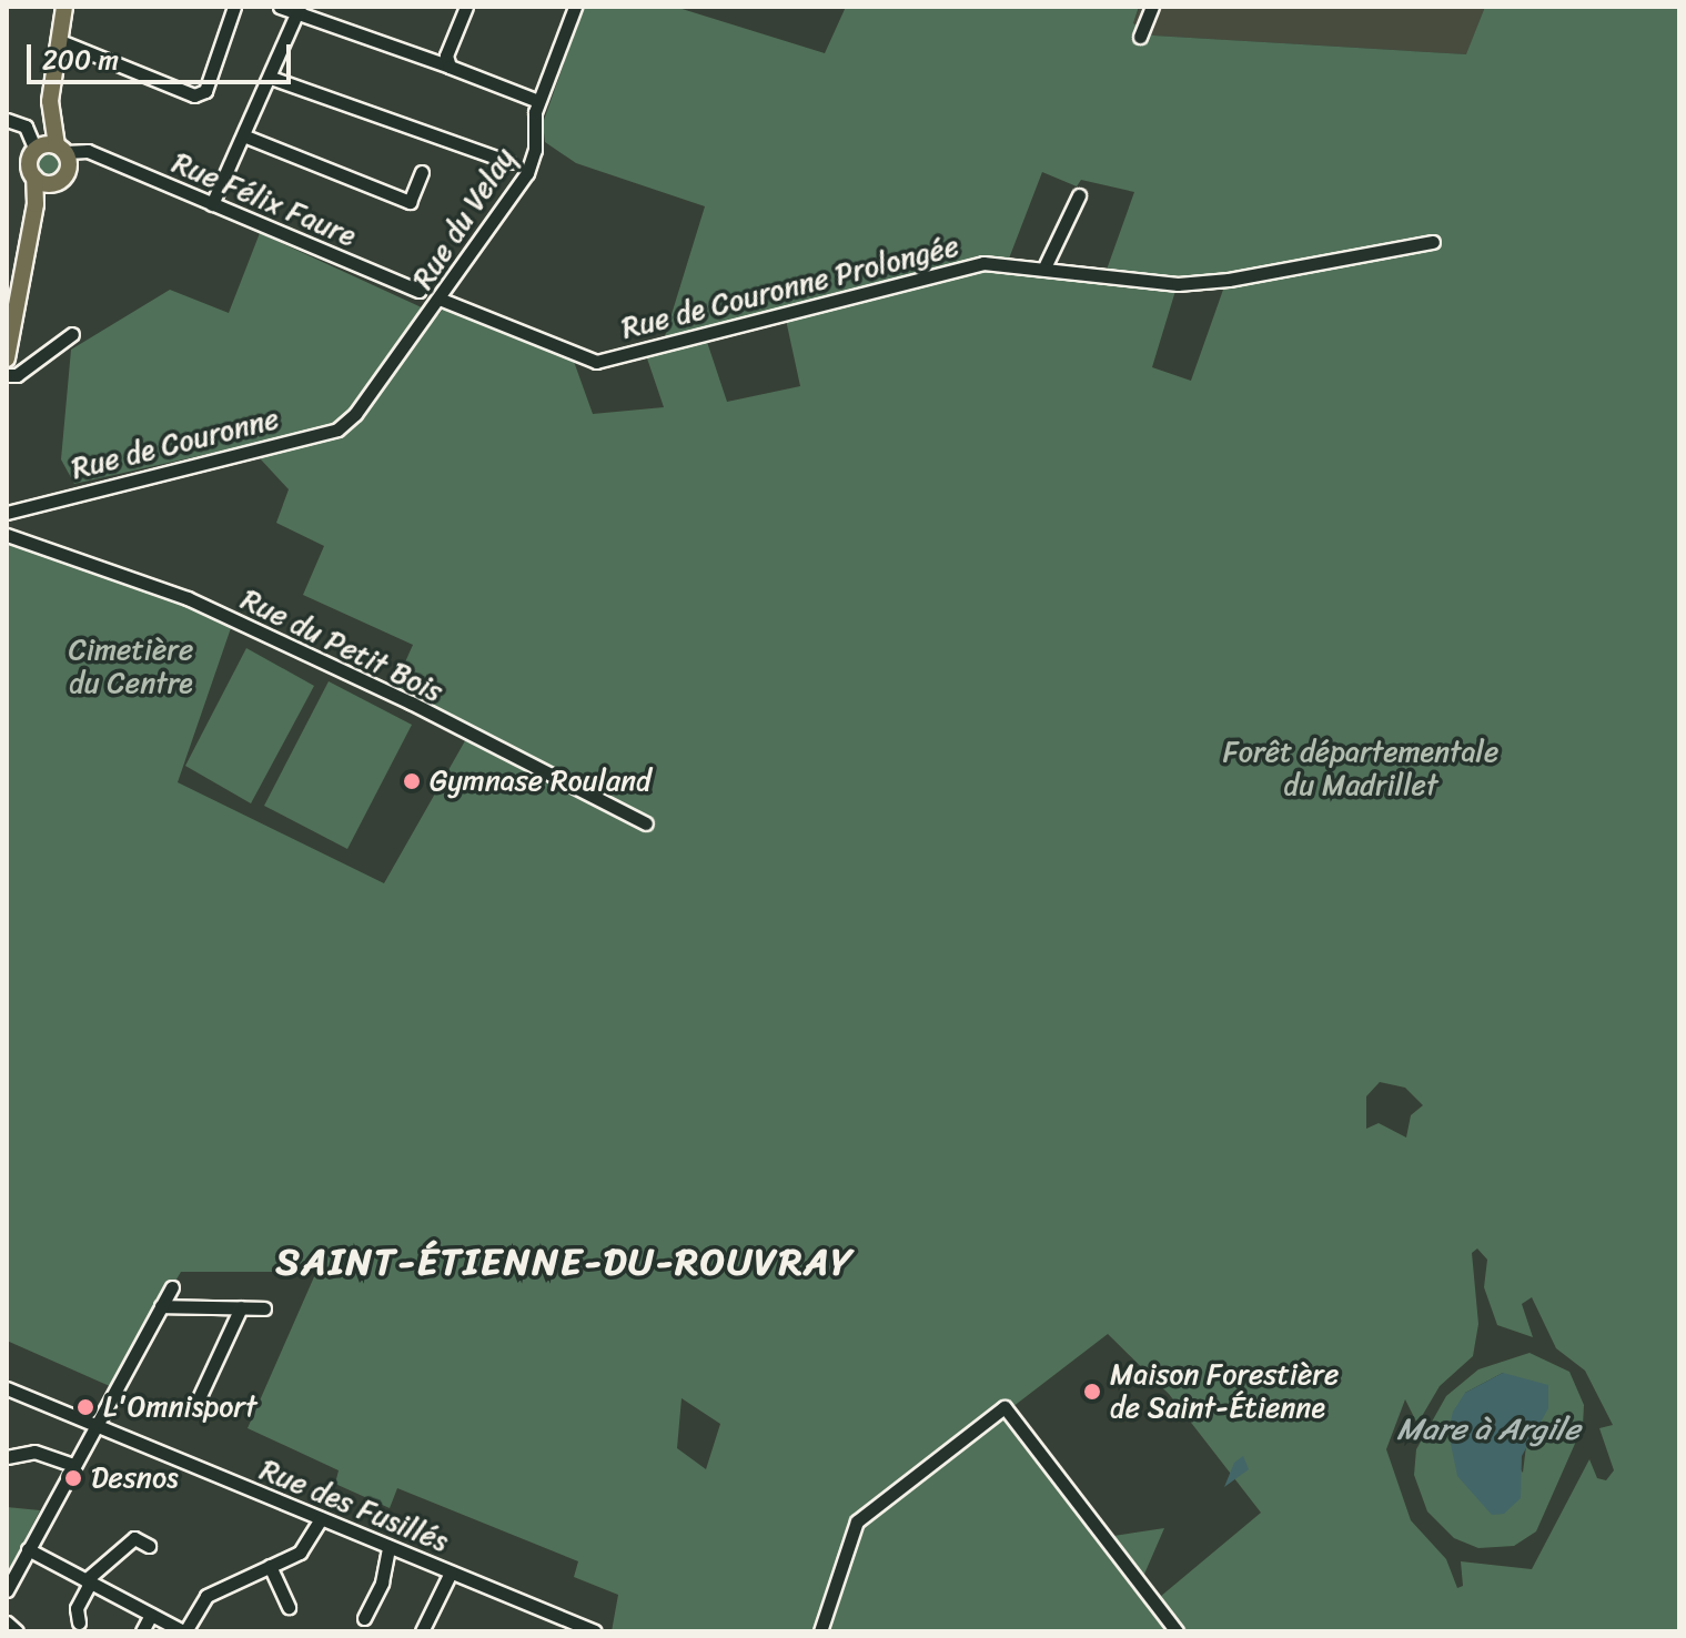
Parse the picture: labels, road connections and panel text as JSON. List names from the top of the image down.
{
  "streets": {
    "street": [
      "Rue Félix Faure",
      "Rue du Velay",
      "Rue de Couronne Prolongée",
      "Rue de Couronne",
      "Rue du Petit Bois",
      "Rue des Fusillés"
    ]
  },
  "crossings": [
    ["Rue du Velay", "Rue de Couronne Prolongée"],
    ["Rue du Velay", "Rue de Couronne"]
  ],
  "districts": ["SAINT-ÉTIENNE-DU-ROUVRAY"],
  "water": ["Mare à Argile"],
  "parks": ["Cimetière du Centre", "Forêt départementale du Madrillet"],
  "places": [
    "Gymnase Rouland",
    "Maison Forestière de Saint-Étienne",
    "L'Omnisport",
    "Desnos"
  ],
  "scale_bar": "200 m"
}
